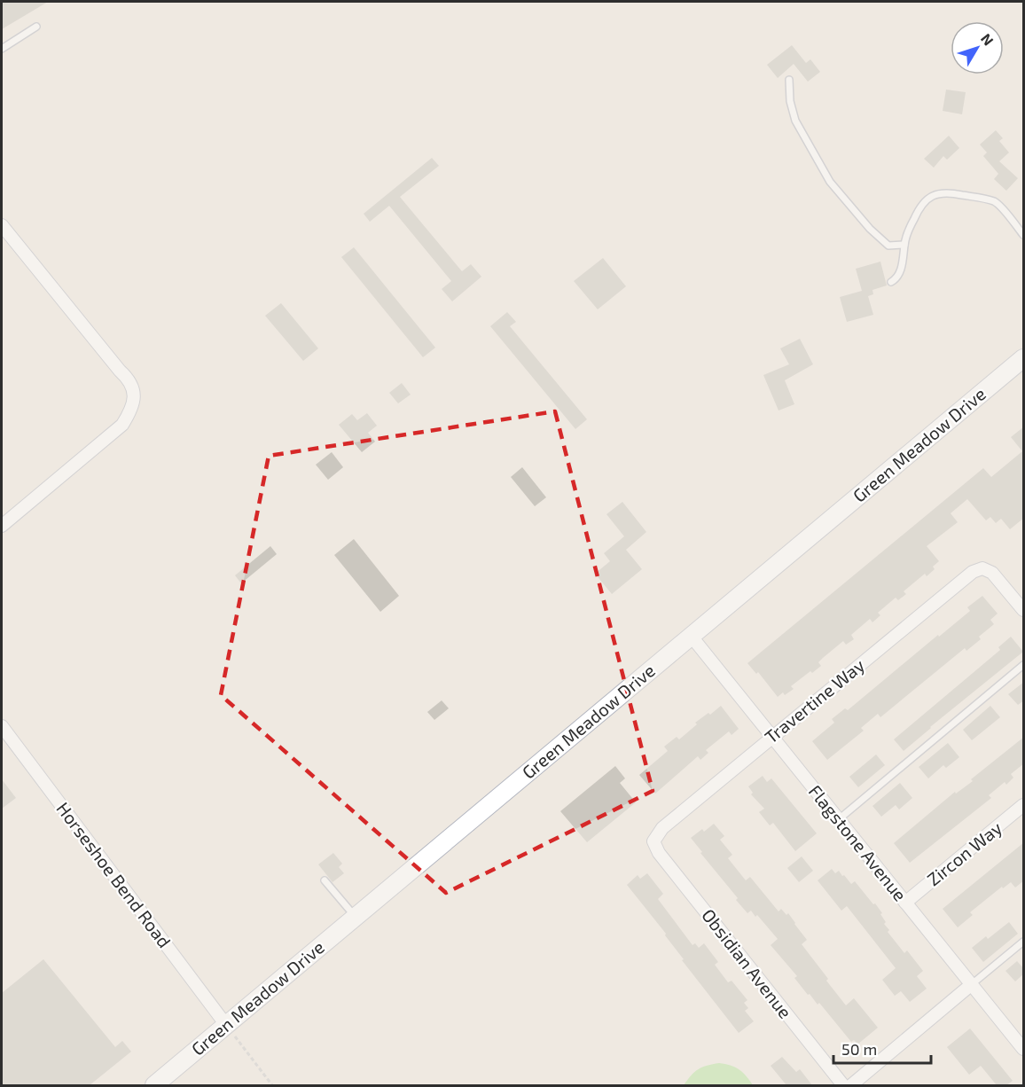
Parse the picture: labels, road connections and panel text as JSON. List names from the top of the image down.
{
  "streets": {
    "main road": ["Green Meadow Drive"],
    "street": [
      "Travertine Way",
      "Flagstone Avenue",
      "Zircon Way",
      "Horseshoe Bend Road",
      "Obsidian Avenue"
    ]
  },
  "crossings": [
    ["Green Meadow Drive", "Flagstone Avenue"],
    ["Green Meadow Drive", "Horseshoe Bend Road"],
    ["Travertine Way", "Flagstone Avenue"],
    ["Travertine Way", "Obsidian Avenue"],
    ["Flagstone Avenue", "Zircon Way"]
  ],
  "scale_bar": "50 m",
  "north": "top right"
}
